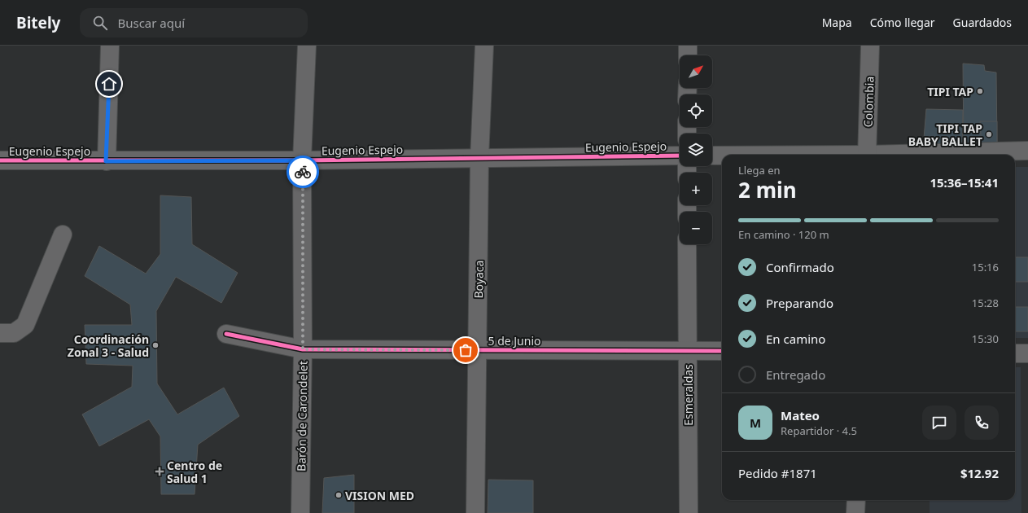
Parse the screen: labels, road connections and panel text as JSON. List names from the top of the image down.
{
  "streets": {
    "street": [
      "Colombia",
      "Eugenio Espejo",
      "Boyaca",
      "5 de Junio",
      "Esmeraldas",
      "Barón de Carondelet"
    ]
  },
  "crossings": [
    ["Eugenio Espejo", "Boyaca"],
    ["Eugenio Espejo", "Barón de Carondelet"],
    ["Boyaca", "5 de Junio"],
    ["5 de Junio", "Esmeraldas"],
    ["5 de Junio", "Barón de Carondelet"]
  ],
  "places": {
    "other": [
      "TIPI TAP",
      "TIPI TAP BABY BALLET",
      "Coordinación Zonal 3 - Salud",
      "VISION MED"
    ],
    "health": ["Centro de Salud 1"]
  },
  "north": "top right",
  "page": {
    "header": "Bitely",
    "search": "Buscar aquí",
    "nav": ["Mapa", "Cómo llegar", "Guardados"],
    "map_buttons": ["+", "−"],
    "heading": ["2 min", "Llega en", "15:36–15:41"],
    "panel": [
      "Mateo",
      "Repartidor · 4.5",
      "Pedido #1871",
      "$12.92"
    ],
    "bar": "En camino · 120 m",
    "list": [
      ["Confirmado", "15:16"],
      ["Preparando", "15:28"],
      ["En camino", "15:30"],
      "Entregado"
    ],
    "round": "M"
  }
}
